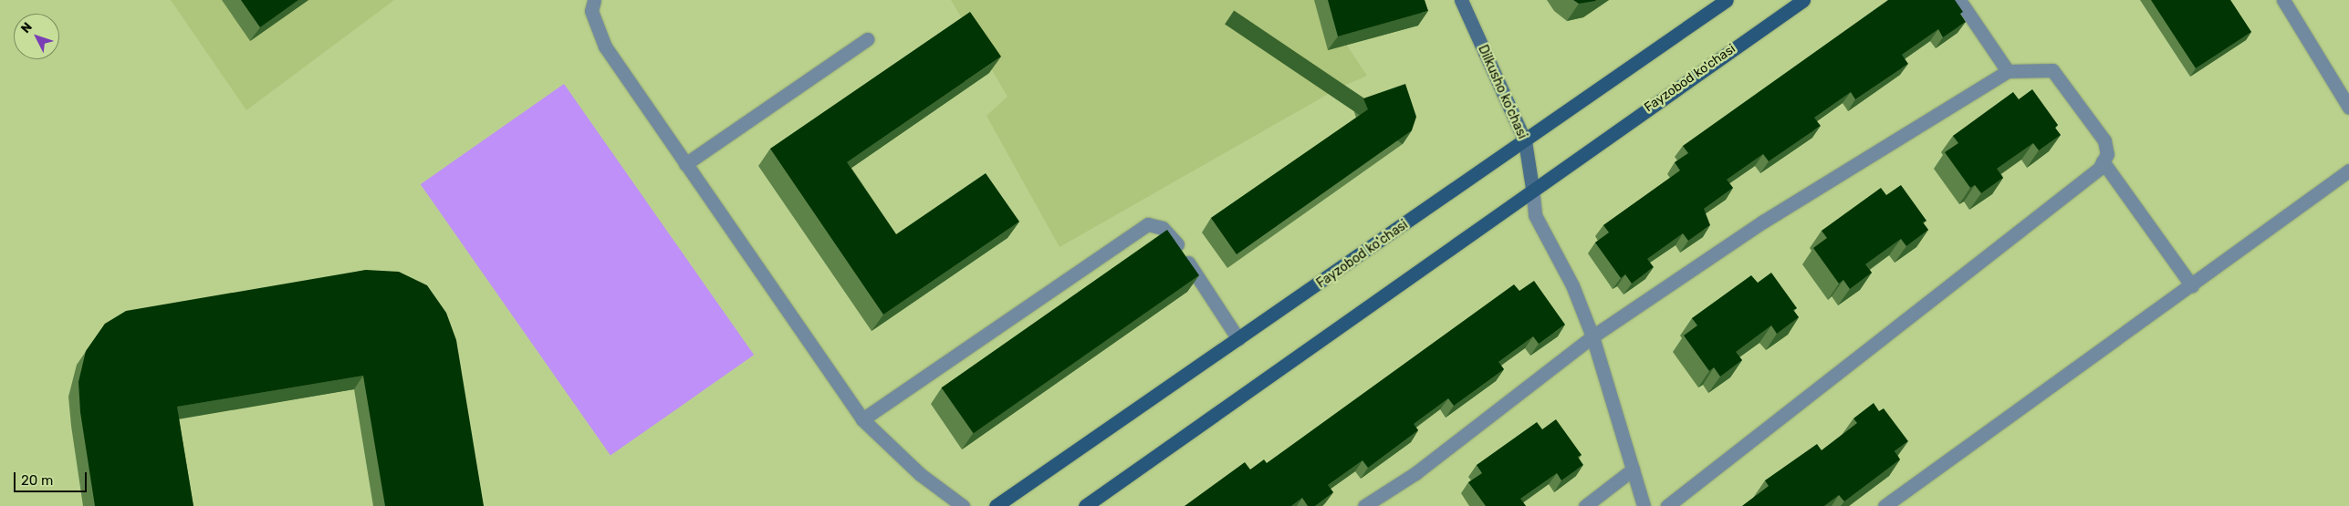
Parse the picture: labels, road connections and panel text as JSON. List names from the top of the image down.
{
  "streets": {
    "main road": ["Fayzobod ko'chasi"],
    "street": ["Dilkusho ko'chasi"]
  },
  "crossings": [
    ["Fayzobod ko'chasi", "Dilkusho ko'chasi"]
  ],
  "scale_bar": "20 m",
  "north": "top left"
}
